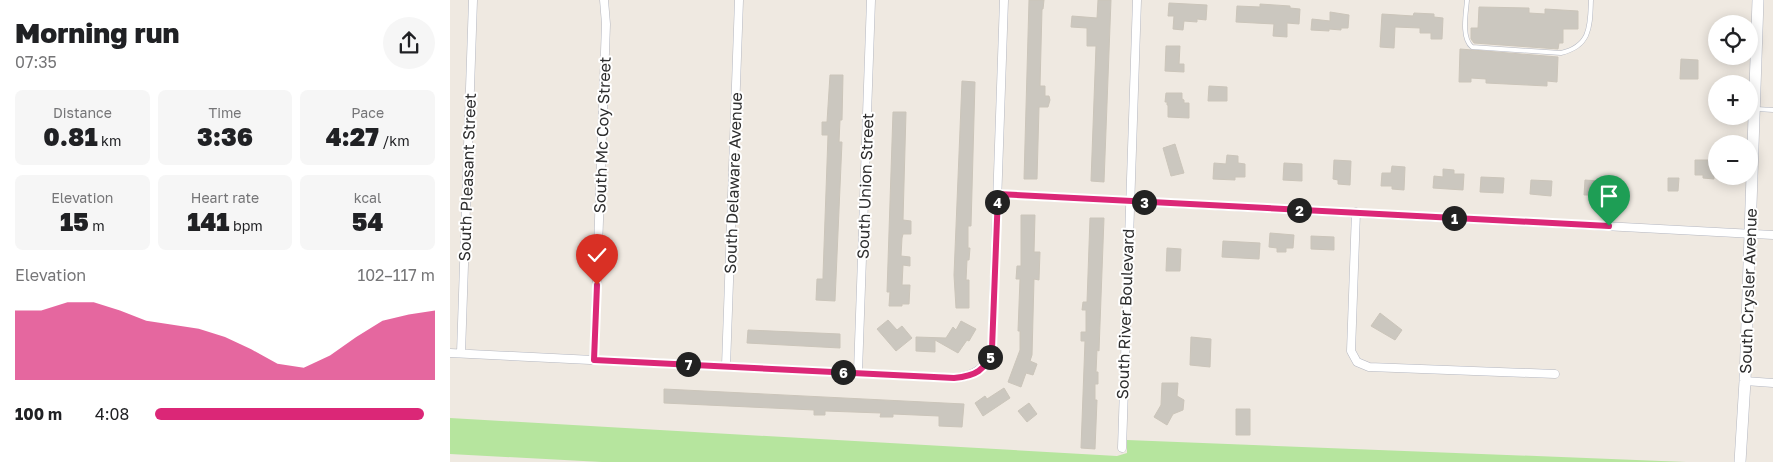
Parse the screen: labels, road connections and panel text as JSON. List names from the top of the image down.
{
  "streets": {
    "main road": ["South Crysler Avenue"],
    "street": [
      "South Mc Coy Street",
      "South Pleasant Street",
      "South Delaware Avenue",
      "South Union Street",
      "South River Boulevard"
    ]
  },
  "page": {
    "heading": ["Morning run", "07:35"],
    "map_buttons": ["+", "−"],
    "stats": [
      ["Distance", "0.81 km"],
      ["Time", "3:36"],
      ["Pace", "4:27 /km"],
      ["Elevation", "15 m"],
      ["Heart rate", "141 bpm"],
      ["kcal", "54"]
    ],
    "pins": [
      "3",
      "4",
      "2",
      "1",
      "5",
      "7",
      "6"
    ],
    "chart": ["Elevation", "102–117 m"],
    "list": [
      {
        "name": "100 m",
        "note": "4:08"
      }
    ]
  }
}
